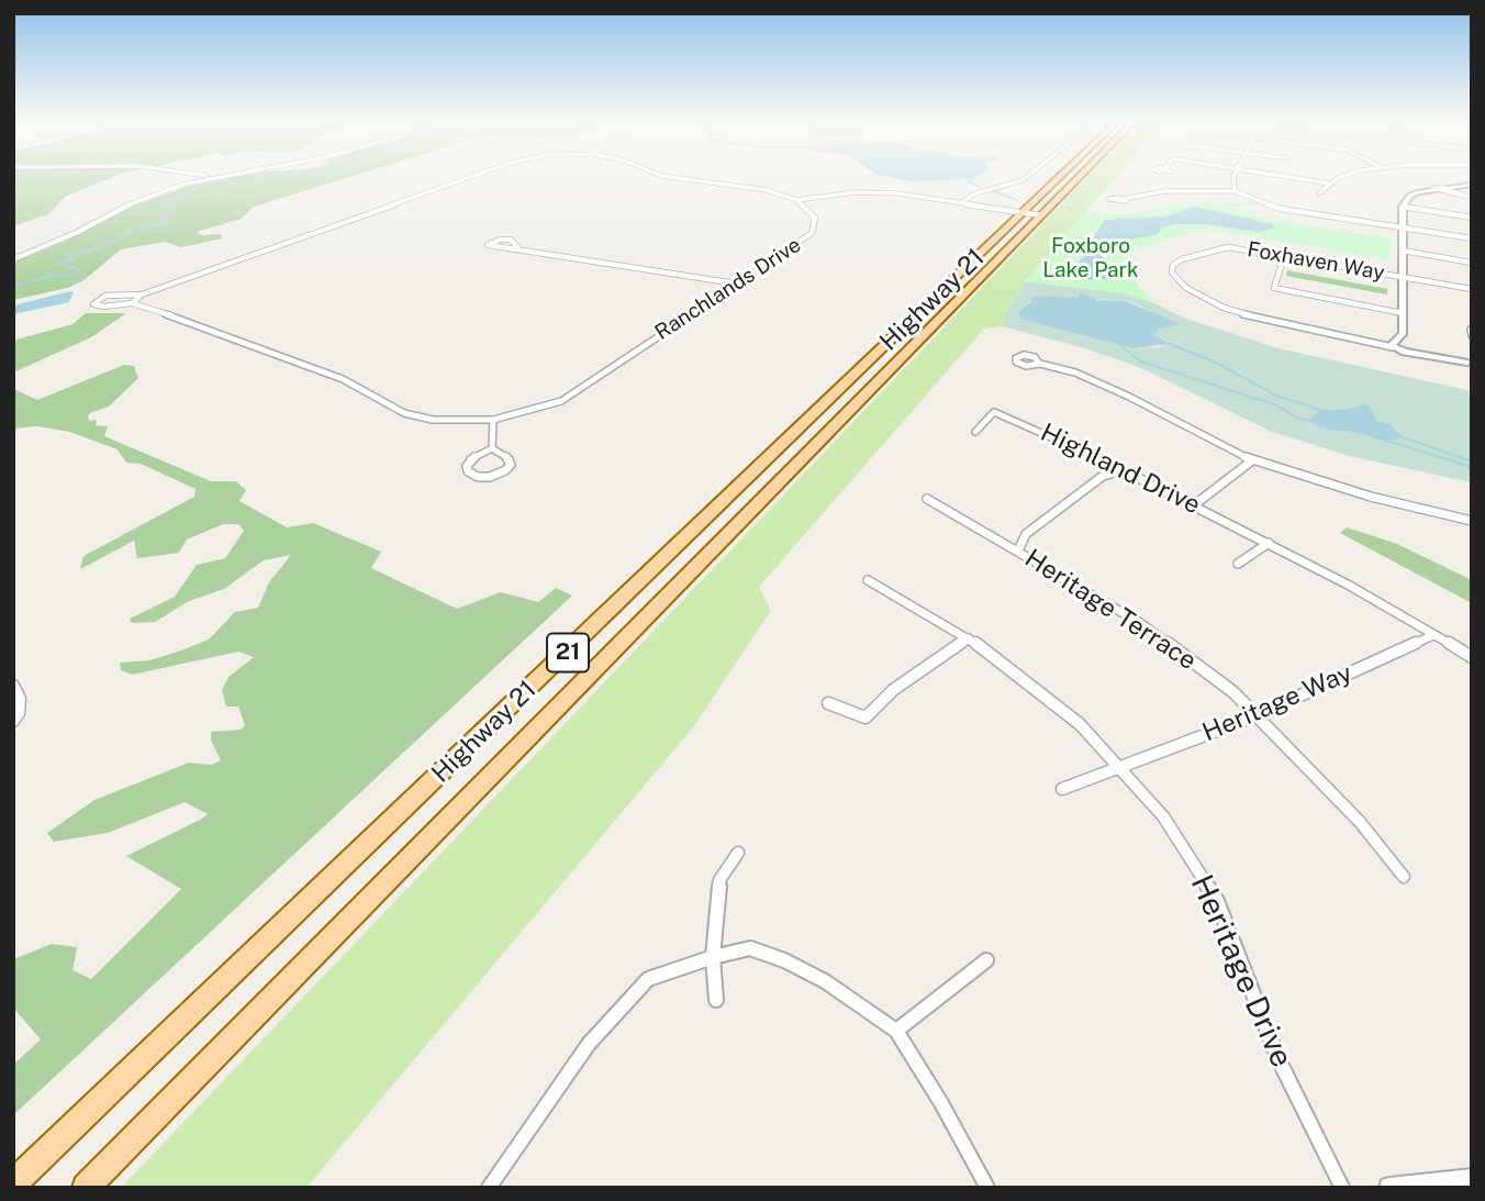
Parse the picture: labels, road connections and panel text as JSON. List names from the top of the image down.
{
  "streets": {
    "main road": ["Highway 21", "21"],
    "street": [
      "Foxhaven Way",
      "Ranchlands Drive",
      "Highland Drive",
      "Heritage Terrace",
      "Heritage Way",
      "Heritage Drive"
    ]
  },
  "crossings": [
    ["Highland Drive", "Heritage Way"],
    ["Heritage Terrace", "Heritage Way"],
    ["Heritage Way", "Heritage Drive"]
  ],
  "parks": ["Foxboro Lake Park"]
}
